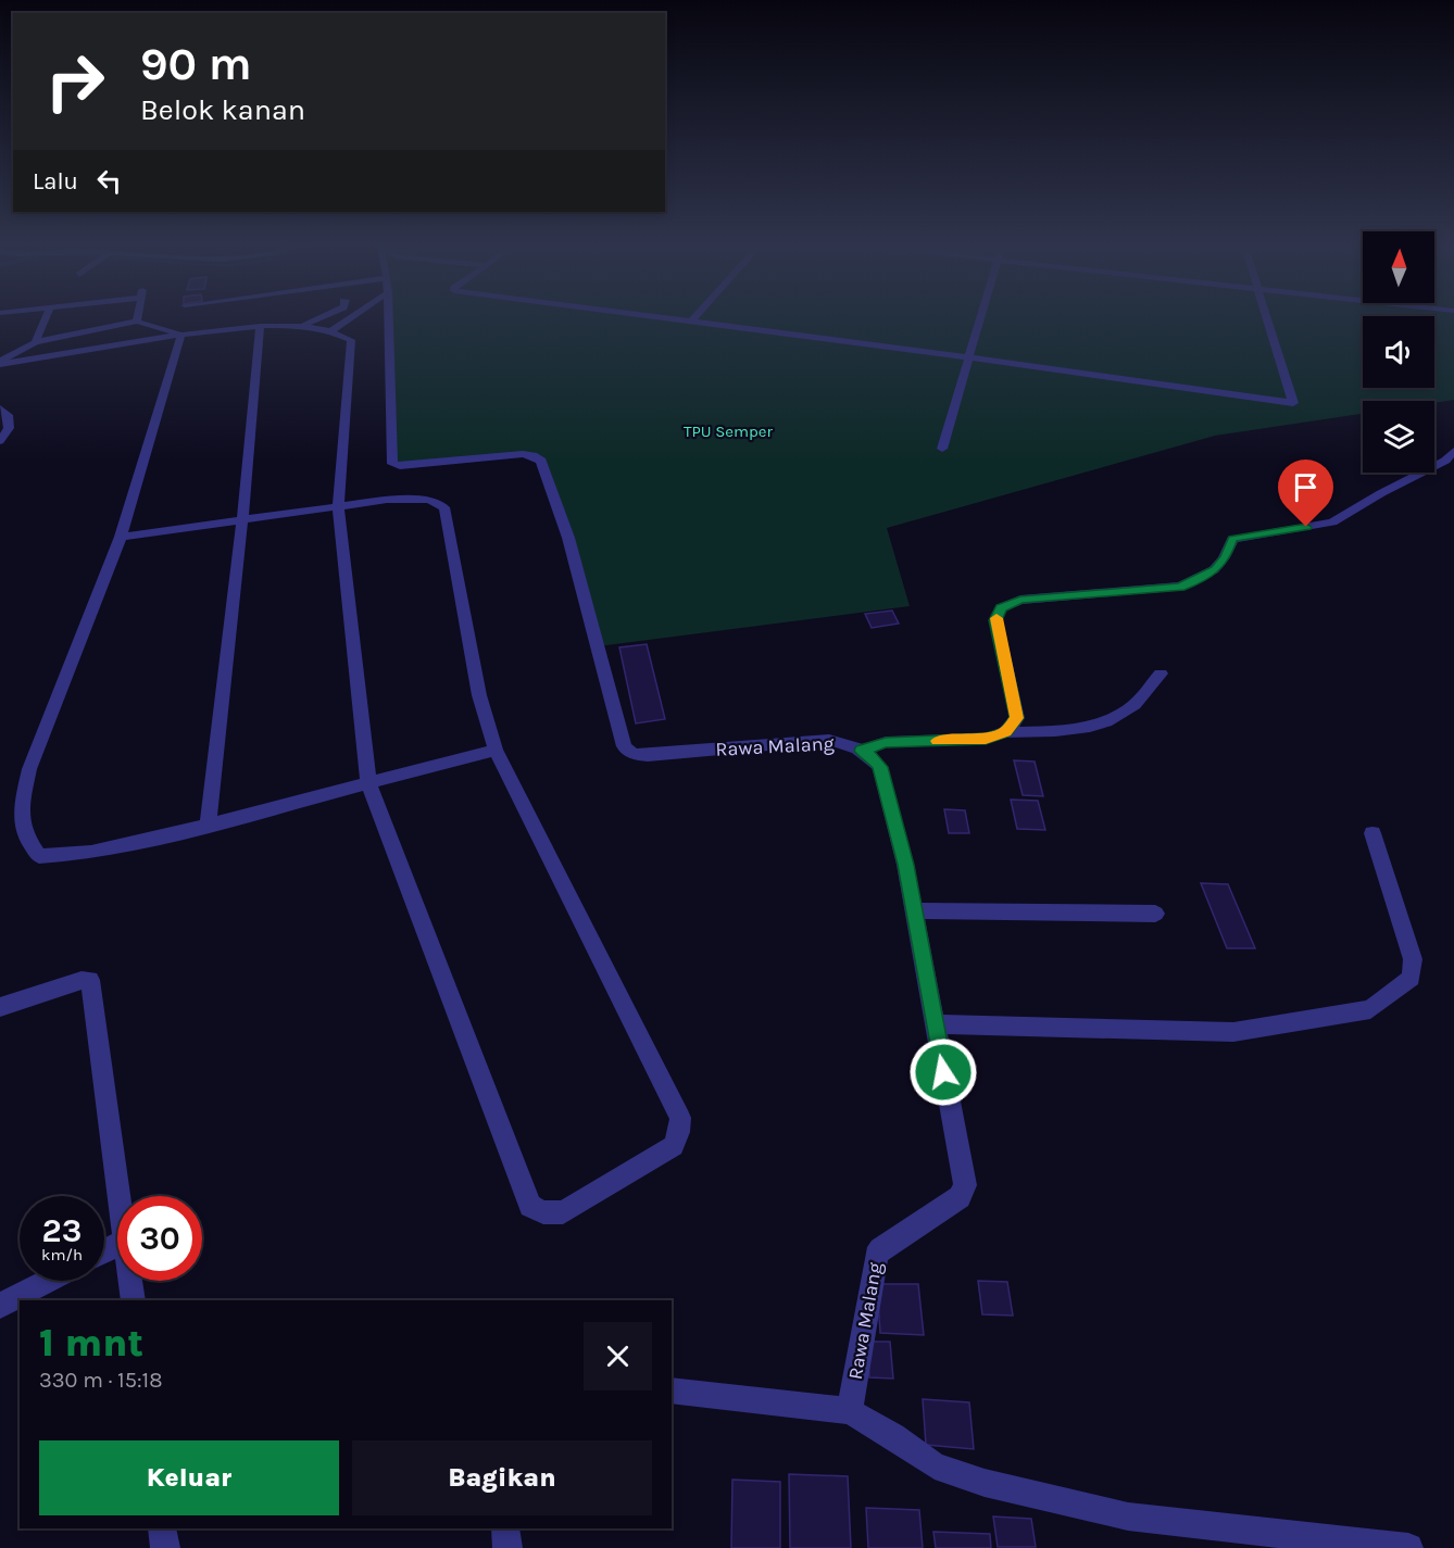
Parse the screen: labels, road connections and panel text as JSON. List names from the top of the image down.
{
  "streets": {
    "street": ["Rawa Malang"]
  },
  "parks": ["TPU Semper"],
  "north": "top",
  "page": {
    "turn": ["90 m", "Belok kanan"],
    "then": "Lalu",
    "speed": "23 km/h",
    "limit": "30",
    "heading": ["1 mnt", "330 m · 15:18"],
    "buttons": ["Keluar", "Bagikan"]
  }
}
